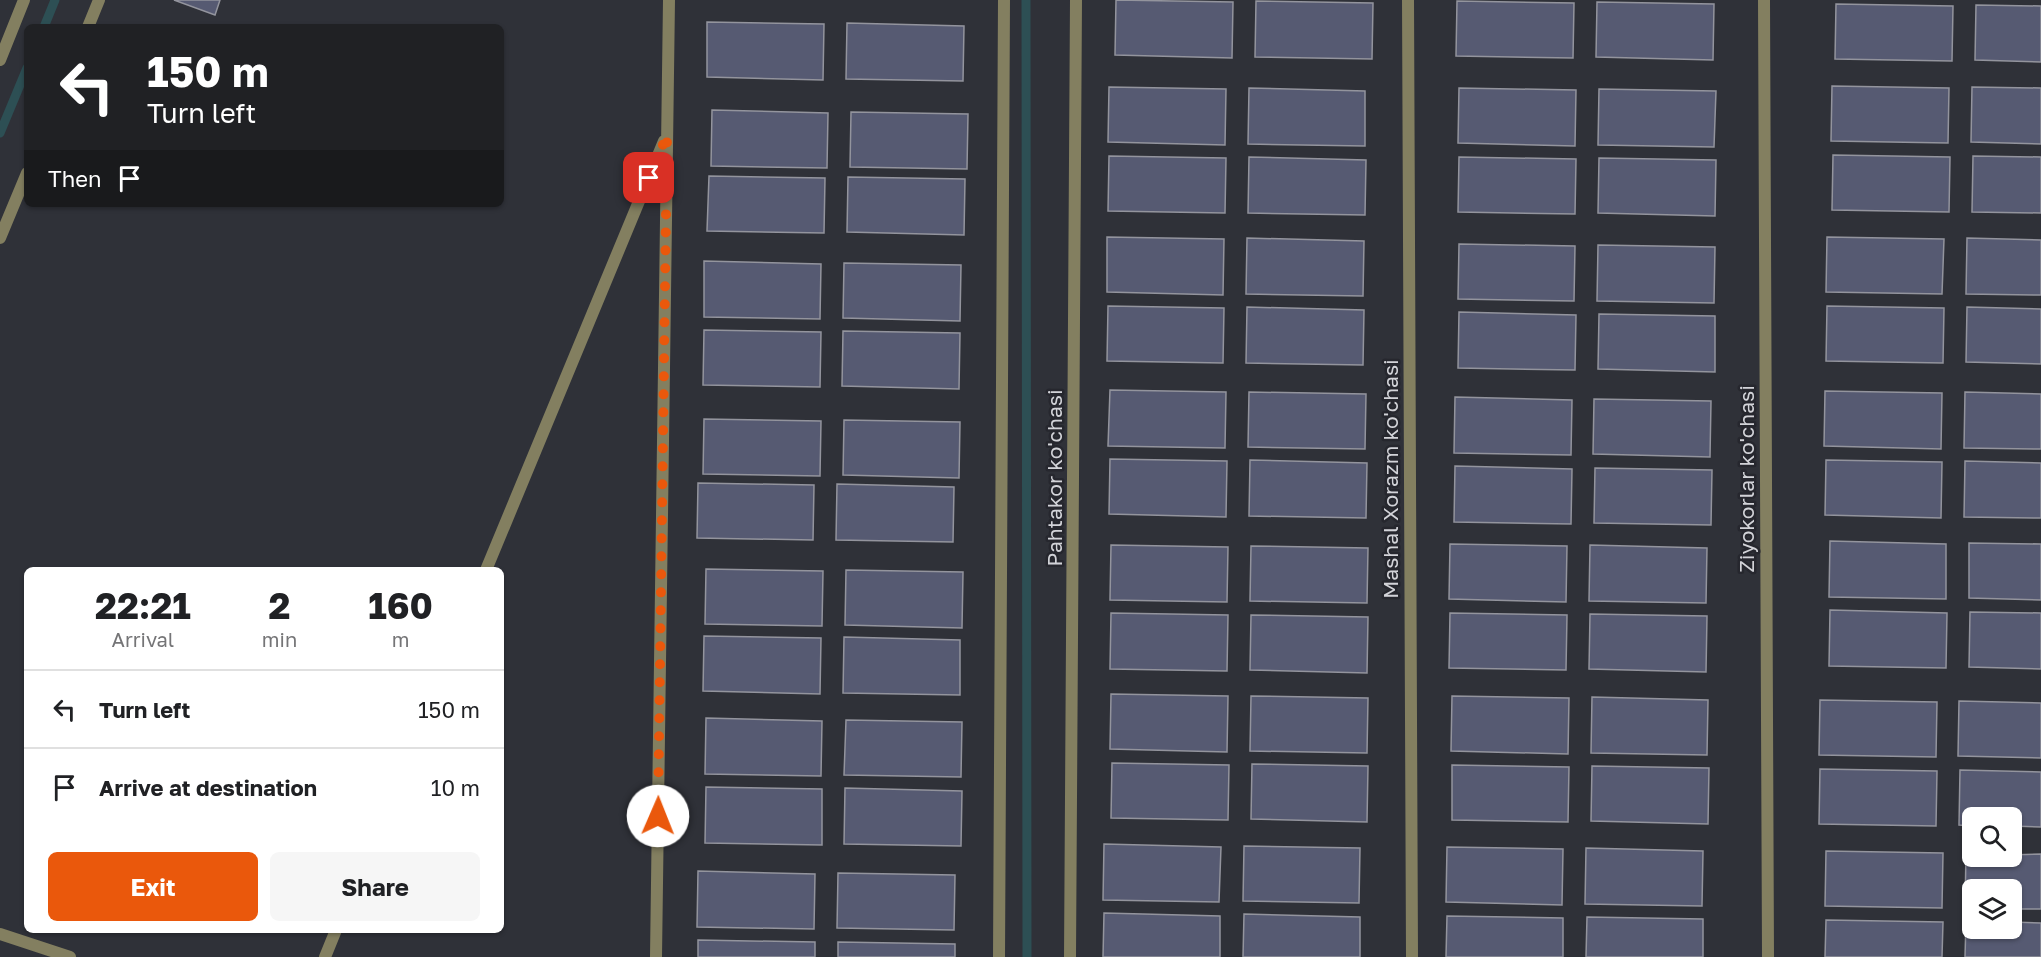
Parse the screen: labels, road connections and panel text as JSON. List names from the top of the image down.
{
  "streets": {
    "street": ["Pahtakor ko'chasi", "Mashal Xorazm ko'chasi", "Ziyokorlar ko'chasi"]
  },
  "page": {
    "turn": ["150 m", "Turn left"],
    "then": "Then",
    "eta": [
      "22:21",
      "Arrival",
      "2",
      "min",
      "160",
      "m"
    ],
    "list": [
      {
        "name": "Turn left",
        "value": "150 m"
      },
      {
        "name": "Arrive at destination",
        "value": "10 m"
      }
    ],
    "buttons": ["Exit", "Share"]
  }
}
